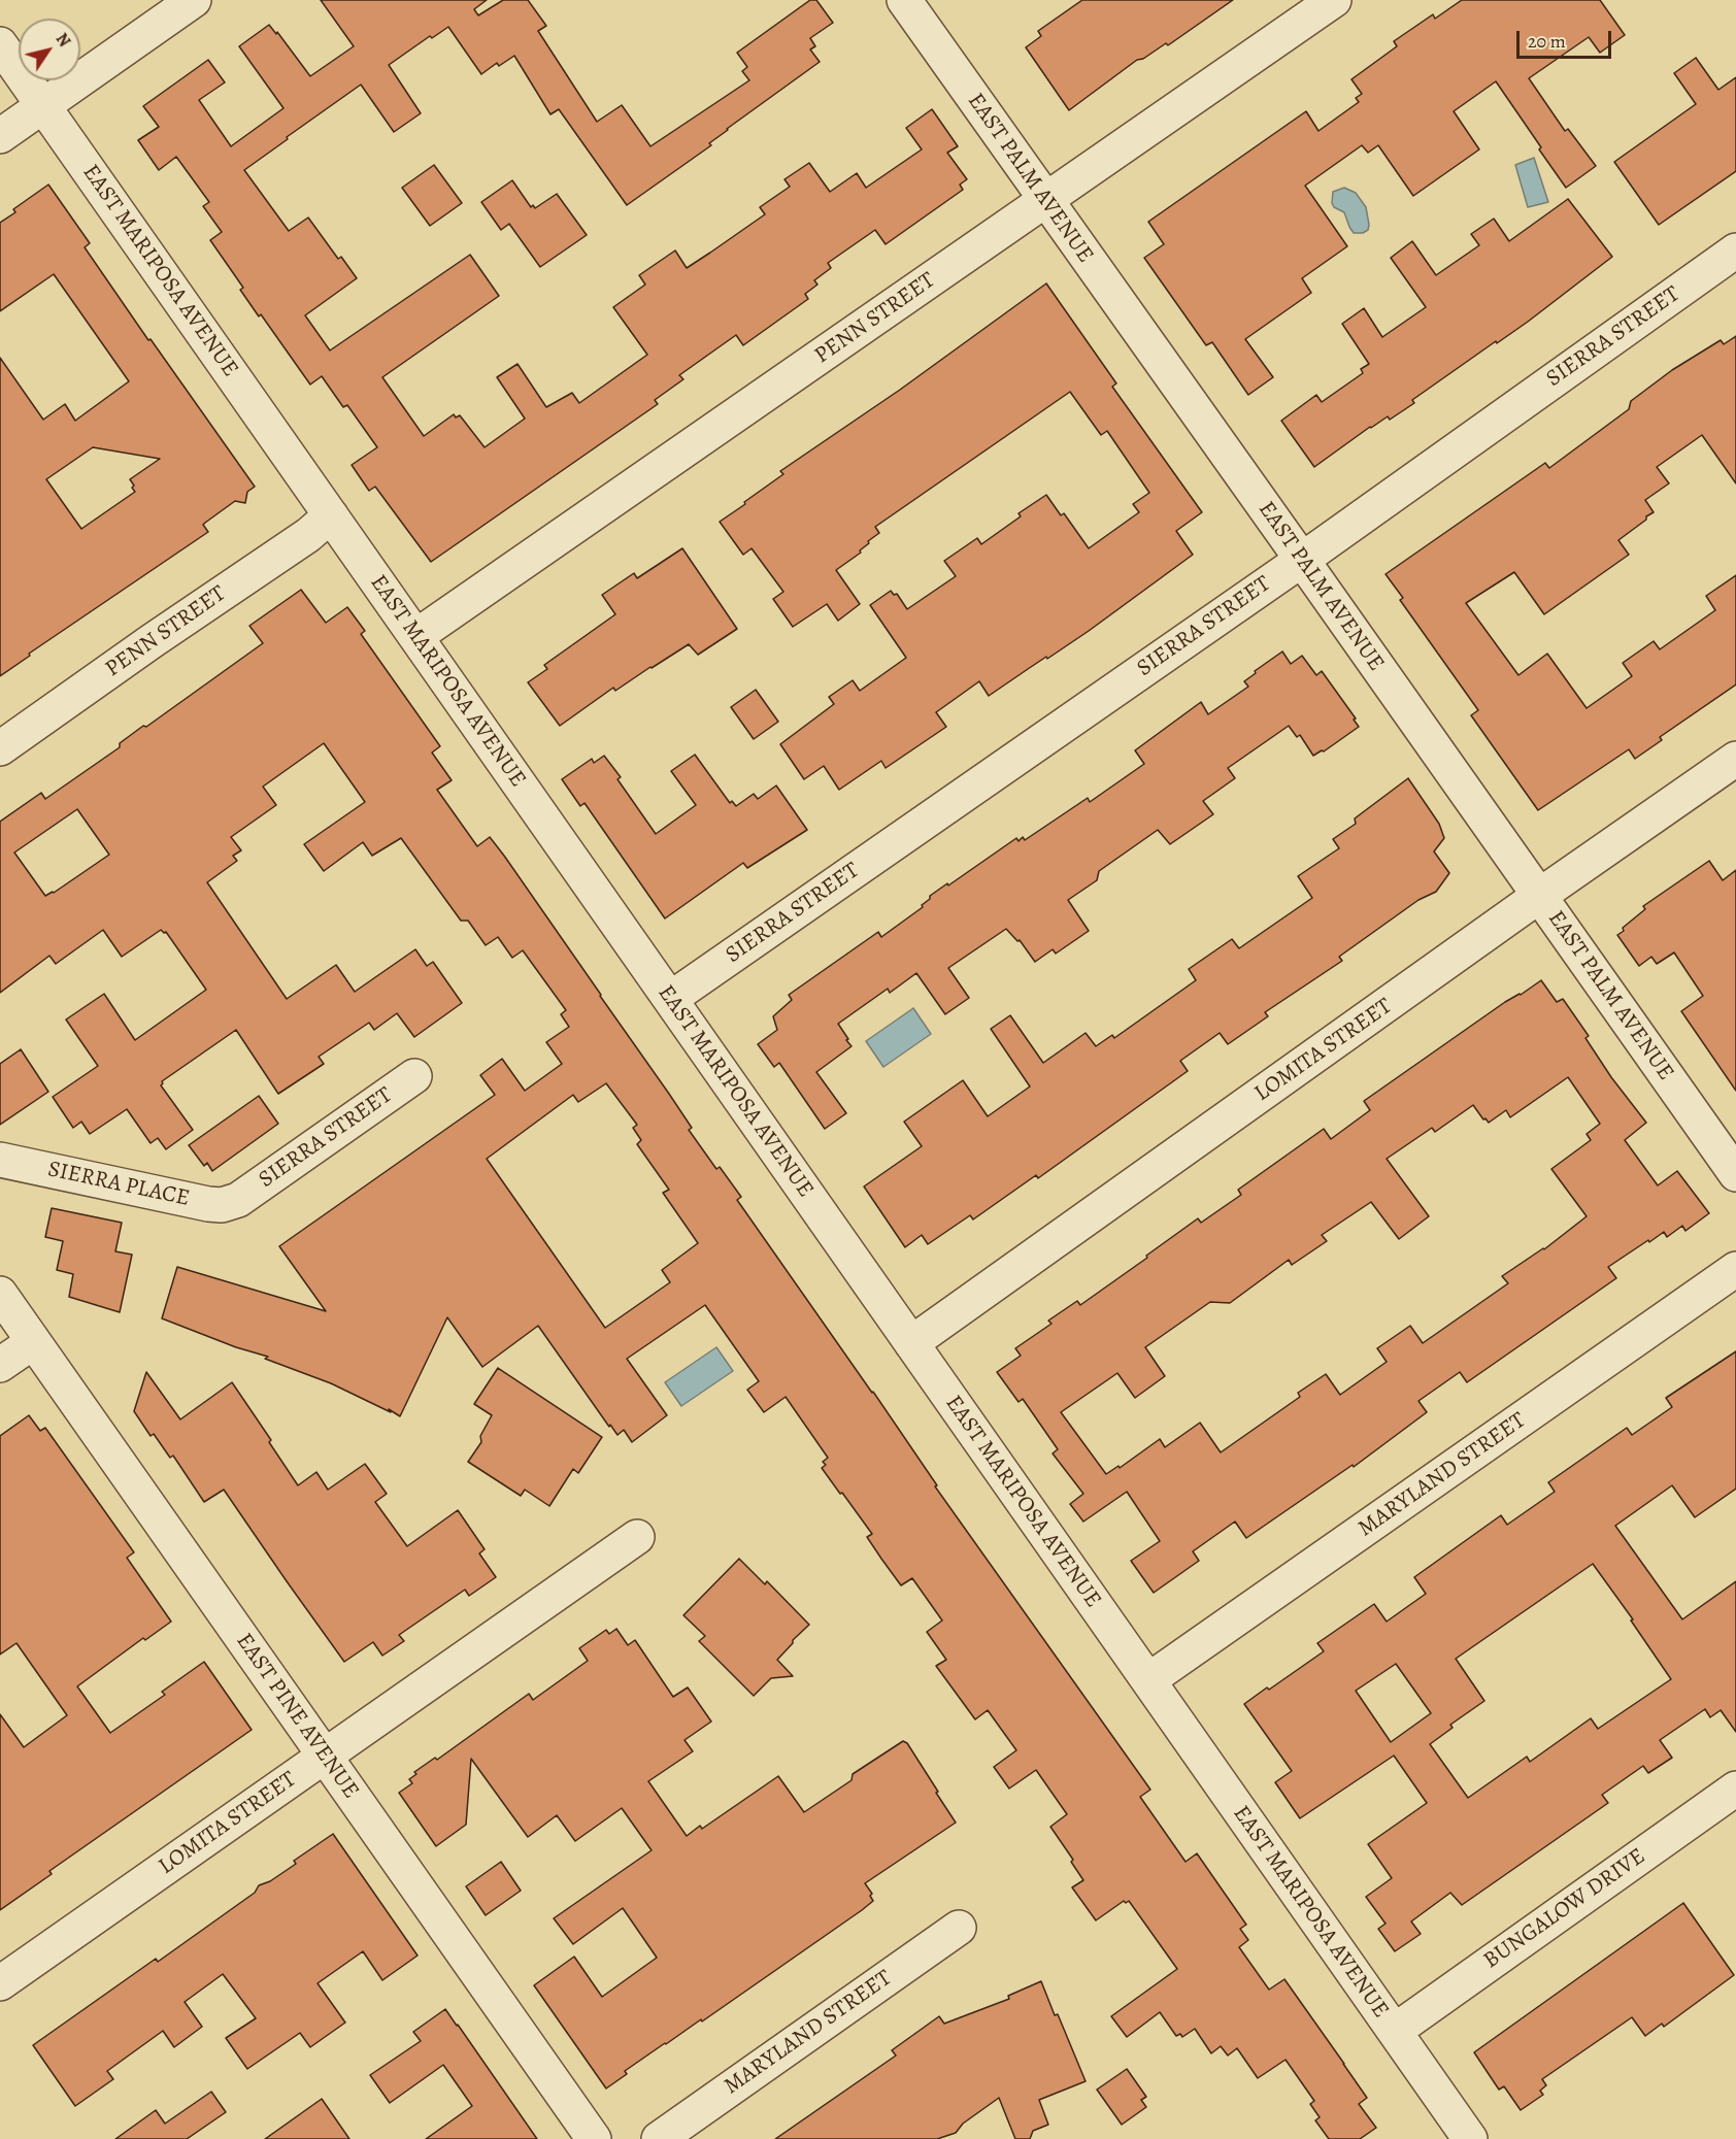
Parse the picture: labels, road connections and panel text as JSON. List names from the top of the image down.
{
  "streets": {
    "street": [
      "EAST PALM AVENUE",
      "EAST MARIPOSA AVENUE",
      "PENN STREET",
      "SIERRA STREET",
      "LOMITA STREET",
      "SIERRA PLACE",
      "MARYLAND STREET",
      "EAST PINE AVENUE",
      "BUNGALOW DRIVE"
    ]
  },
  "crossings": [
    ["EAST PALM AVENUE", "PENN STREET"],
    ["EAST PALM AVENUE", "SIERRA STREET"],
    ["EAST PALM AVENUE", "LOMITA STREET"],
    ["EAST MARIPOSA AVENUE", "PENN STREET"],
    ["EAST MARIPOSA AVENUE", "SIERRA STREET"],
    ["EAST MARIPOSA AVENUE", "LOMITA STREET"],
    ["EAST MARIPOSA AVENUE", "MARYLAND STREET"],
    ["EAST MARIPOSA AVENUE", "BUNGALOW DRIVE"],
    ["SIERRA STREET", "SIERRA PLACE"],
    ["LOMITA STREET", "EAST PINE AVENUE"]
  ],
  "scale_bar": "20 m",
  "north": "top right"
}
